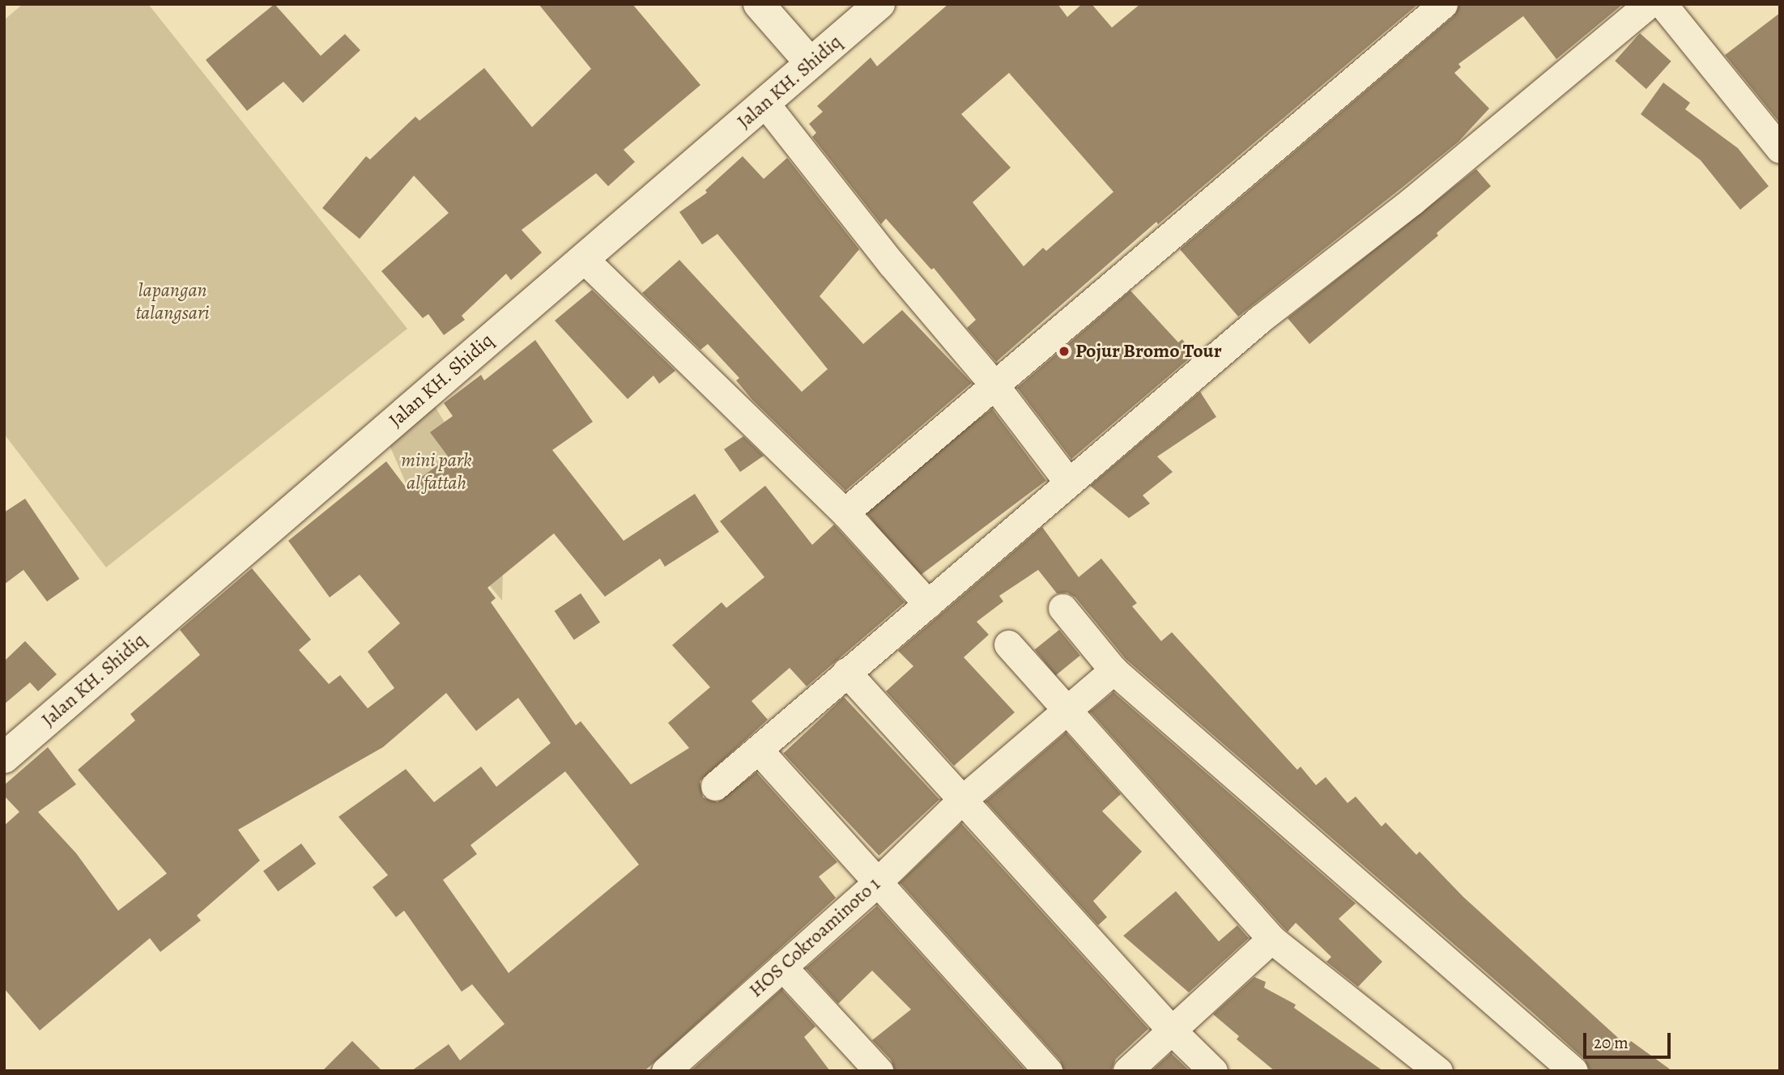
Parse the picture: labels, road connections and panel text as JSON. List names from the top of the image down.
{
  "streets": {
    "main road": ["Jalan KH. Shidiq"],
    "street": ["HOS Cokroaminoto 1"]
  },
  "parks": ["lapangan talangsari", "mini park al fattah"],
  "places": ["Pojur Bromo Tour"],
  "scale_bar": "20 m"
}
